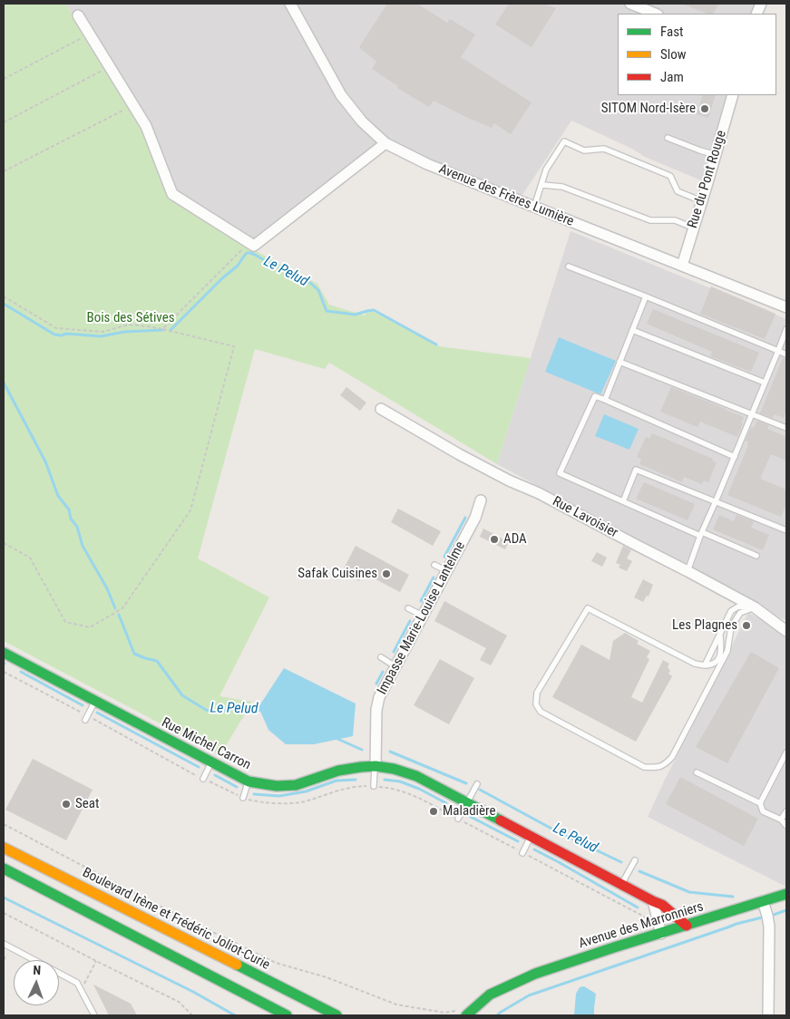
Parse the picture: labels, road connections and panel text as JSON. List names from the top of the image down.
{
  "streets": {
    "main road": ["Rue Michel Carron", "Boulevard Irène et Frédéric Joliot-Curie", "Avenue des Marronniers"],
    "street": [
      "Rue du Pont Rouge",
      "Avenue des Frères Lumière",
      "Rue Lavoisier",
      "Impasse Marie-Louise Lantelme"
    ]
  },
  "crossings": [
    ["Rue du Pont Rouge", "Avenue des Frères Lumière"],
    ["Impasse Marie-Louise Lantelme", "Rue Michel Carron"],
    ["Rue Michel Carron", "Avenue des Marronniers"]
  ],
  "water": ["Le Pelud"],
  "parks": ["Bois des Sétives"],
  "places": [
    "SITOM Nord-Isère",
    "ADA",
    "Safak Cuisines",
    "Les Plagnes",
    "Seat",
    "Maladière"
  ],
  "legend": ["Fast", "Slow", "Jam"],
  "north": "top"
}
